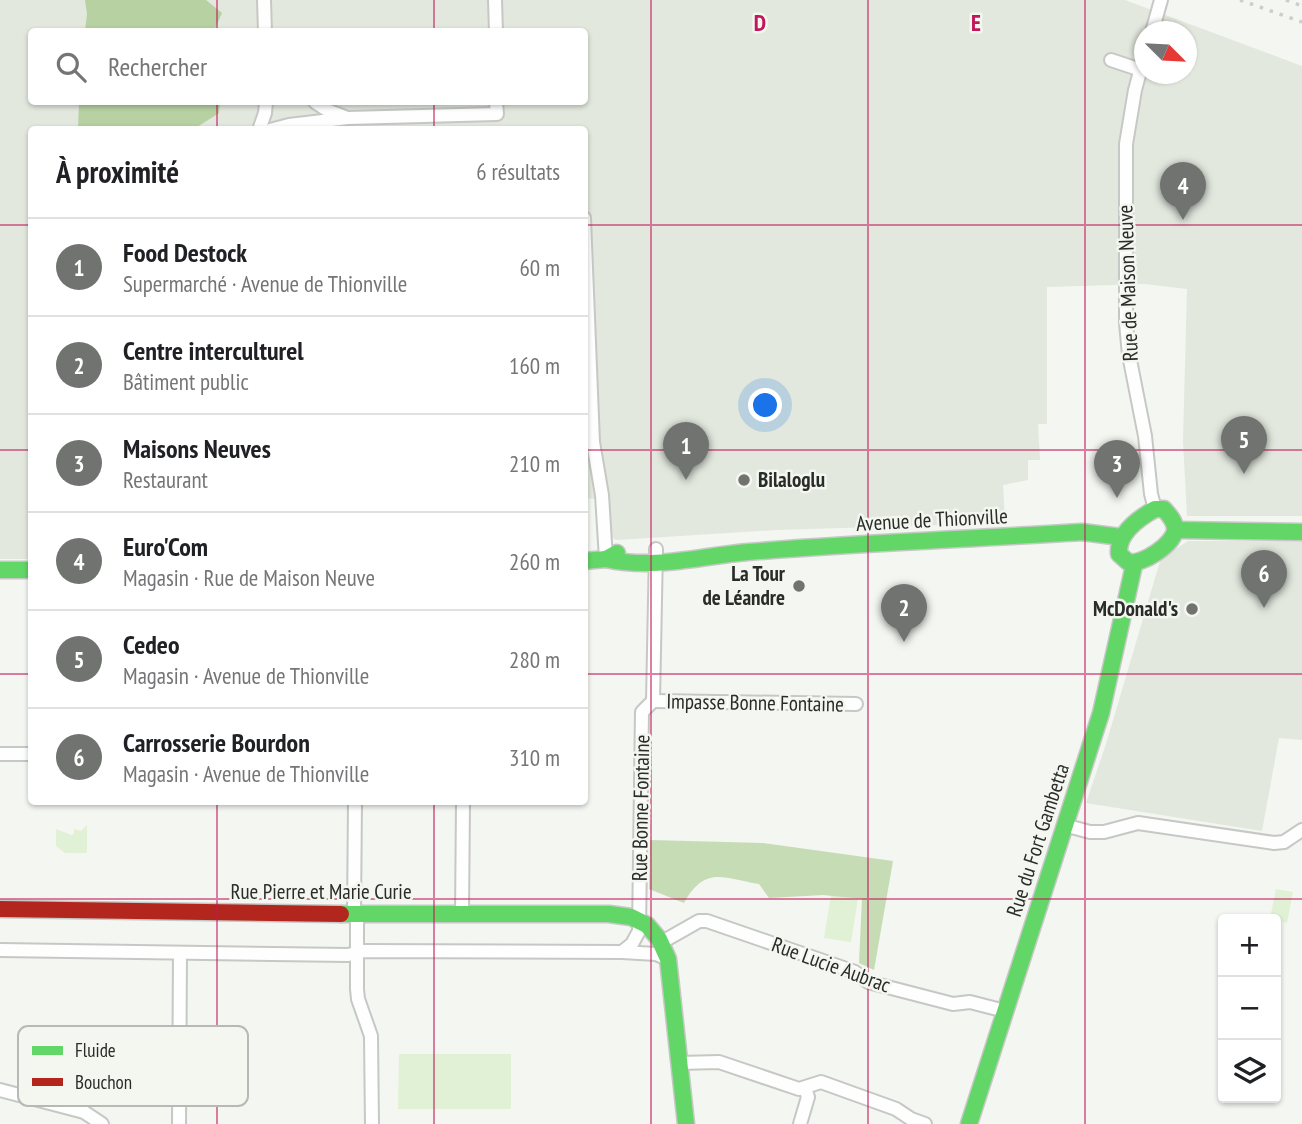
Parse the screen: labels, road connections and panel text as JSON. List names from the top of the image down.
{
  "streets": {
    "street": [
      "Rue de Maison Neuve",
      "Avenue de Thionville",
      "Impasse Bonne Fontaine",
      "Rue Bonne Fontaine",
      "Rue du Fort Gambetta",
      "Rue Pierre et Marie Curie",
      "Rue Lucie Aubrac"
    ]
  },
  "crossings": [
    ["Avenue de Thionville", "Rue Bonne Fontaine"],
    ["Impasse Bonne Fontaine", "Rue Bonne Fontaine"],
    ["Rue Bonne Fontaine", "Rue Pierre et Marie Curie"],
    ["Rue du Fort Gambetta", "Rue Lucie Aubrac"]
  ],
  "places": ["Bilaloglu", "La Tour de Léandre", "McDonald's"],
  "legend": ["Fluide", "Bouchon"],
  "north": "bottom right",
  "page": {
    "search": "Rechercher",
    "heading": ["À proximité", "6 résultats"],
    "pins": [
      "4",
      "5",
      "1",
      "3",
      "6",
      "2"
    ],
    "list": [
      {
        "mark": "1",
        "name": "Food Destock",
        "note": "Supermarché · Avenue de Thionville",
        "value": "60 m"
      },
      {
        "mark": "2",
        "name": "Centre interculturel",
        "note": "Bâtiment public",
        "value": "160 m"
      },
      {
        "mark": "3",
        "name": "Maisons Neuves",
        "note": "Restaurant",
        "value": "210 m"
      },
      {
        "mark": "4",
        "name": "Euro'Com",
        "note": "Magasin · Rue de Maison Neuve",
        "value": "260 m"
      },
      {
        "mark": "5",
        "name": "Cedeo",
        "note": "Magasin · Avenue de Thionville",
        "value": "280 m"
      },
      {
        "mark": "6",
        "name": "Carrosserie Bourdon",
        "note": "Magasin · Avenue de Thionville",
        "value": "310 m"
      }
    ],
    "map_buttons": ["+", "−"]
  },
  "grid": {
    "columns": ["D", "E"]
  }
}
